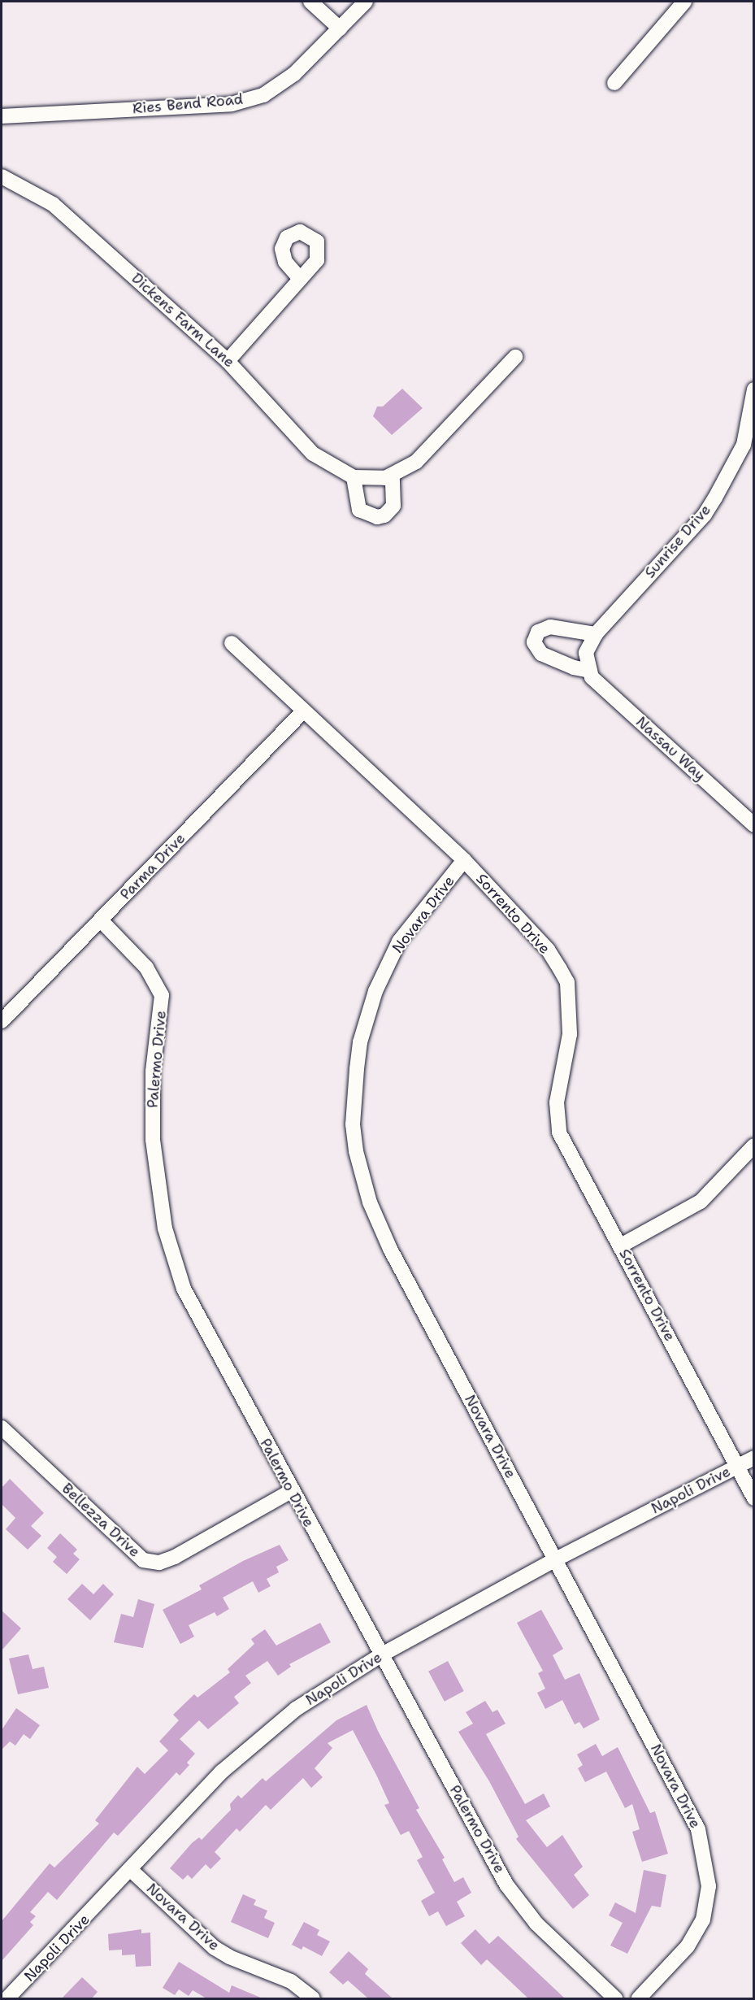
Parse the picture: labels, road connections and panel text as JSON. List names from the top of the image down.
{
  "streets": {
    "street": [
      "Ries Bend Road",
      "Dickens Farm Lane",
      "Sunrise Drive",
      "Nassau Way",
      "Parma Drive",
      "Sorrento Drive",
      "Novara Drive",
      "Palermo Drive",
      "Napoli Drive",
      "Bellezza Drive"
    ]
  },
  "crossings": [
    ["Sunrise Drive", "Nassau Way"],
    ["Parma Drive", "Sorrento Drive"],
    ["Parma Drive", "Palermo Drive"],
    ["Sorrento Drive", "Novara Drive"],
    ["Sorrento Drive", "Napoli Drive"],
    ["Novara Drive", "Napoli Drive"],
    ["Palermo Drive", "Napoli Drive"],
    ["Palermo Drive", "Bellezza Drive"]
  ]
}
